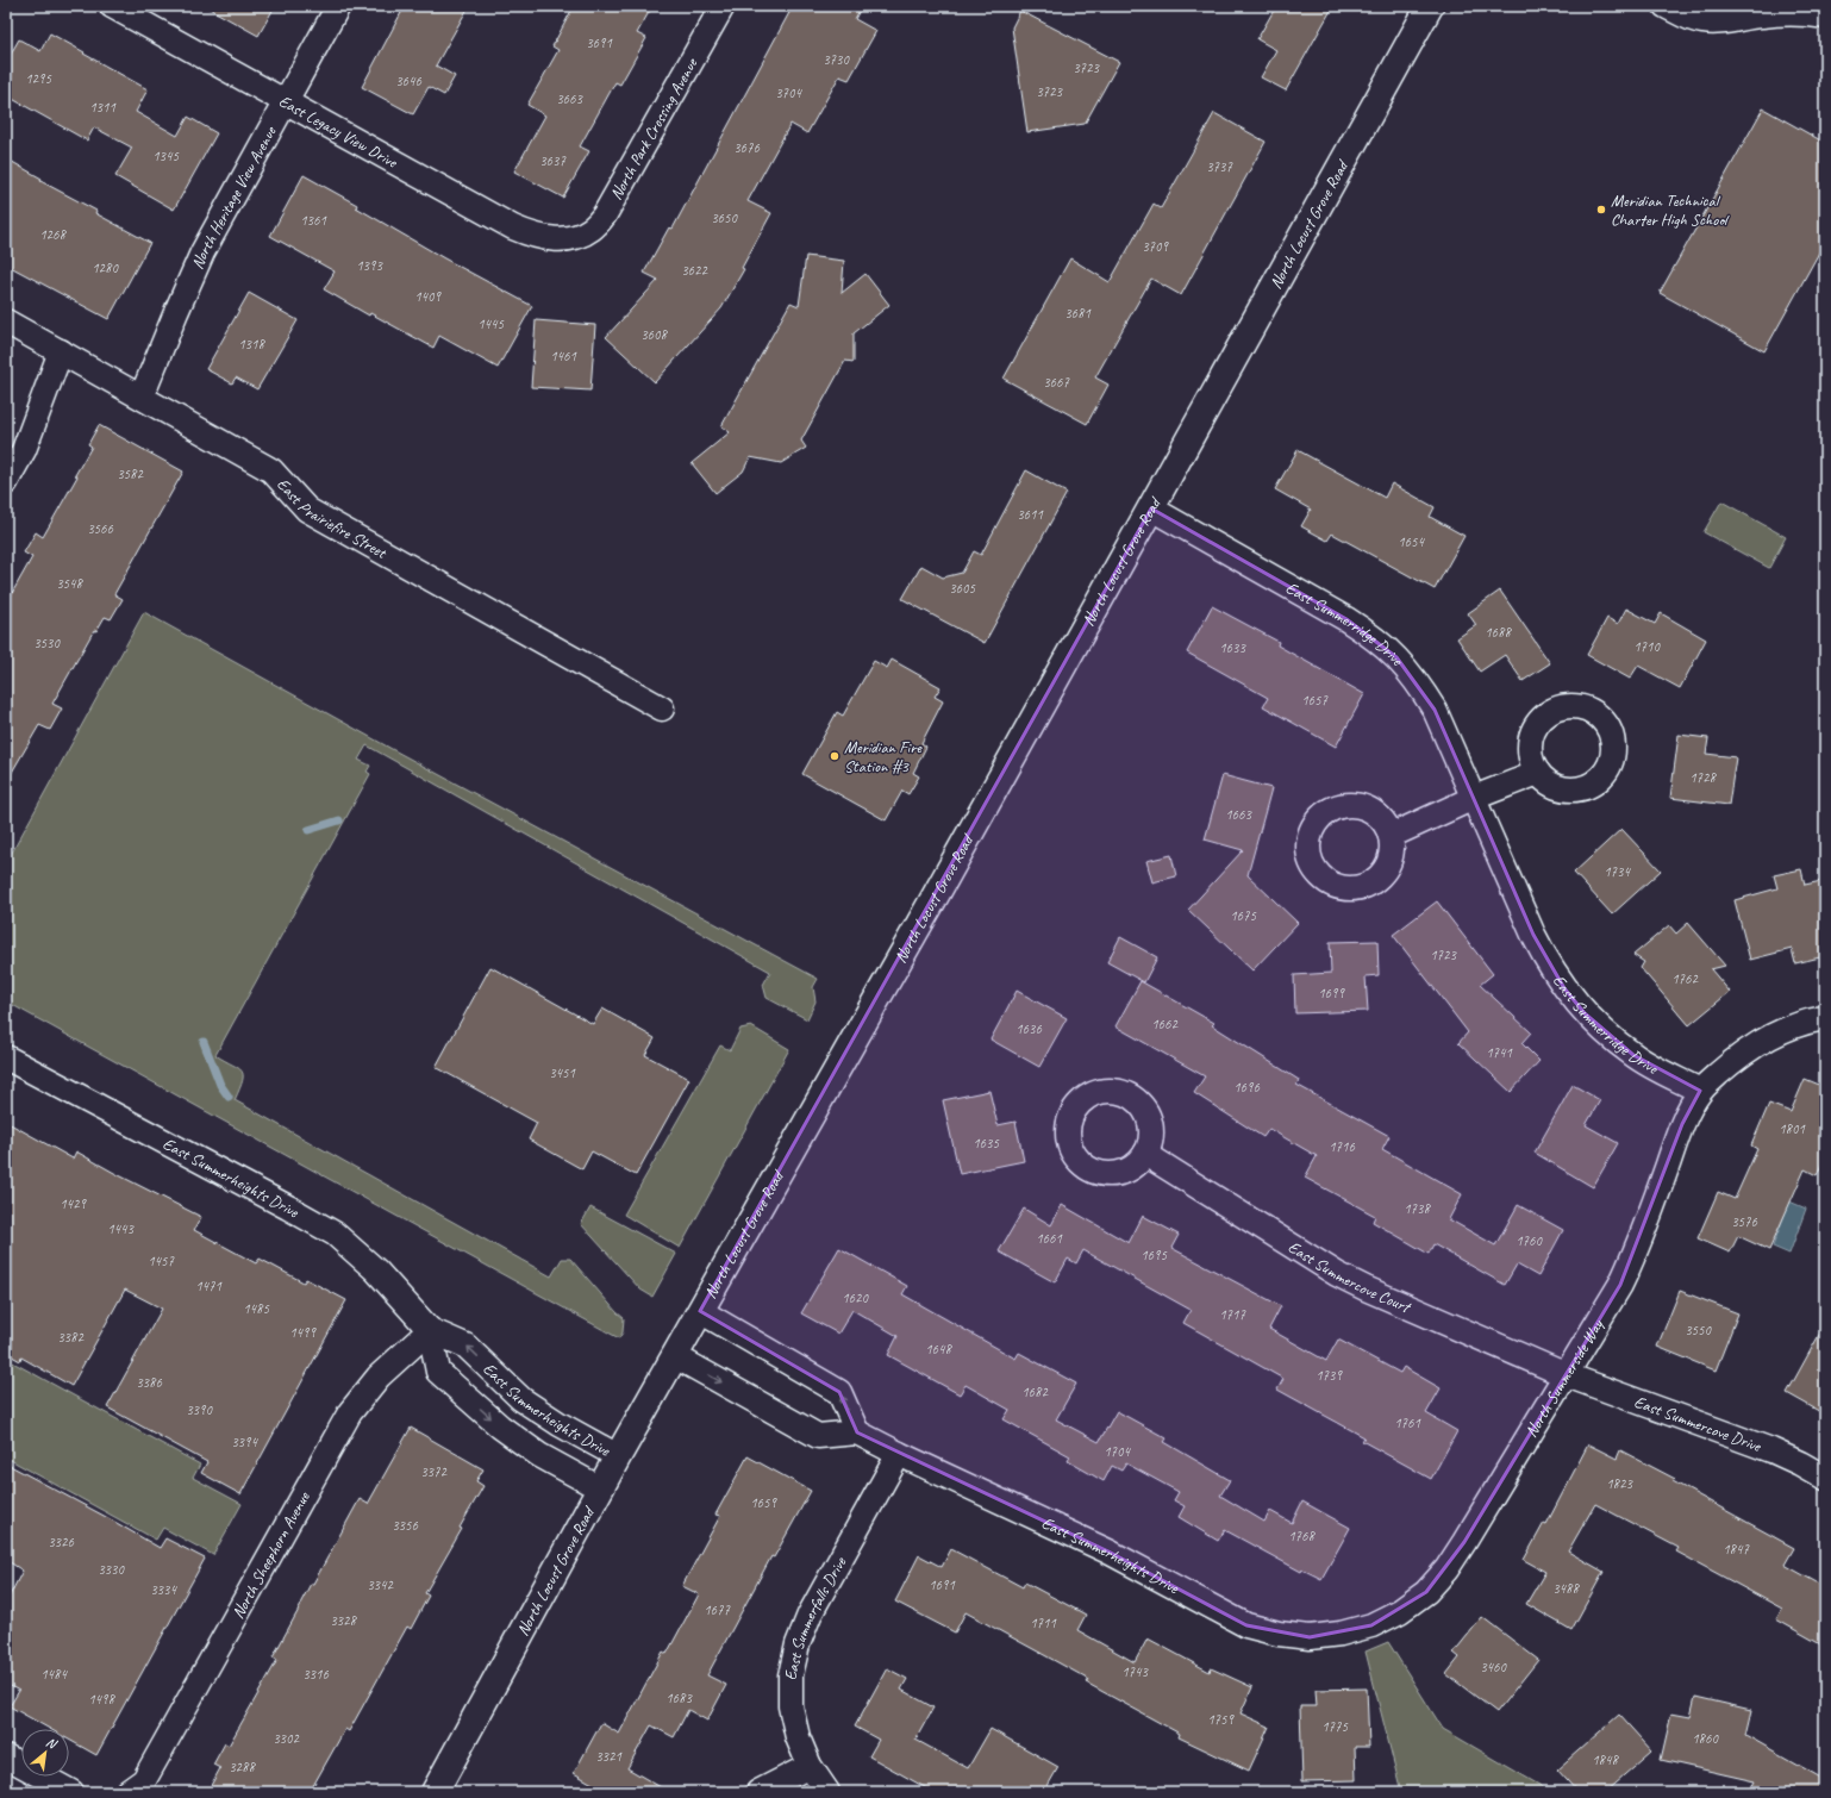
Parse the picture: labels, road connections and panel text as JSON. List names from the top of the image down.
{
  "streets": {
    "main road": ["North Locust Grove Road"],
    "street": [
      "North Park Crossing Avenue",
      "East Legacy View Drive",
      "North Heritage View Avenue",
      "East Prairiefire Street",
      "East Summerridge Drive",
      "East Summerheights Drive",
      "East Summercove Court",
      "North Summerside Way",
      "East Summercove Drive",
      "North Sheephorn Avenue",
      "East Summerfalls Drive"
    ]
  },
  "crossings": [
    ["North Park Crossing Avenue", "East Legacy View Drive"],
    ["East Legacy View Drive", "North Heritage View Avenue"],
    ["North Heritage View Avenue", "East Prairiefire Street"],
    ["North Locust Grove Road", "East Summerridge Drive"],
    ["North Locust Grove Road", "East Summerheights Drive"],
    ["East Summerridge Drive", "North Summerside Way"],
    ["East Summerheights Drive", "North Summerside Way"],
    ["East Summerheights Drive", "North Sheephorn Avenue"],
    ["East Summerheights Drive", "East Summerfalls Drive"],
    ["East Summercove Court", "North Summerside Way"],
    ["East Summercove Court", "East Summercove Drive"],
    ["North Summerside Way", "East Summercove Drive"]
  ],
  "places": ["Meridian Technical Charter High School", "Meridian Fire Station #3"],
  "house_numbers": [
    "3691",
    "3730",
    "3723",
    "1295",
    "3646",
    "3723",
    "3704",
    "3663",
    "1311",
    "3676",
    "1345",
    "3637",
    "3737",
    "3650",
    "1361",
    "1268",
    "3709",
    "1393",
    "1280",
    "3622",
    "1409",
    "3681",
    "1445",
    "3608",
    "1318",
    "1461",
    "3667",
    "3582",
    "3611",
    "3566",
    "1654",
    "3548",
    "3605",
    "1688",
    "3530",
    "1710",
    "1633",
    "1657",
    "1728",
    "1663",
    "1734",
    "1675",
    "1723",
    "1762",
    "1699",
    "1662",
    "1636",
    "1741",
    "3451",
    "1696",
    "1801",
    "1635",
    "1716",
    "1429",
    "1738",
    "3576",
    "1443",
    "1661",
    "1760",
    "1695",
    "1457",
    "1471",
    "1620",
    "1485",
    "1717",
    "3550",
    "1499",
    "3382",
    "1648",
    "1739",
    "3386",
    "1682",
    "3390",
    "1761",
    "3394",
    "1704",
    "3372",
    "1823",
    "1659",
    "3356",
    "1768",
    "3326",
    "1847",
    "3330",
    "3342",
    "1691",
    "3488",
    "3334",
    "1677",
    "3328",
    "1711",
    "3460",
    "1743",
    "1484",
    "3316",
    "1683",
    "1498",
    "1759",
    "1775",
    "3302",
    "1860",
    "3321",
    "1848",
    "3288"
  ],
  "north": "top right"
}
